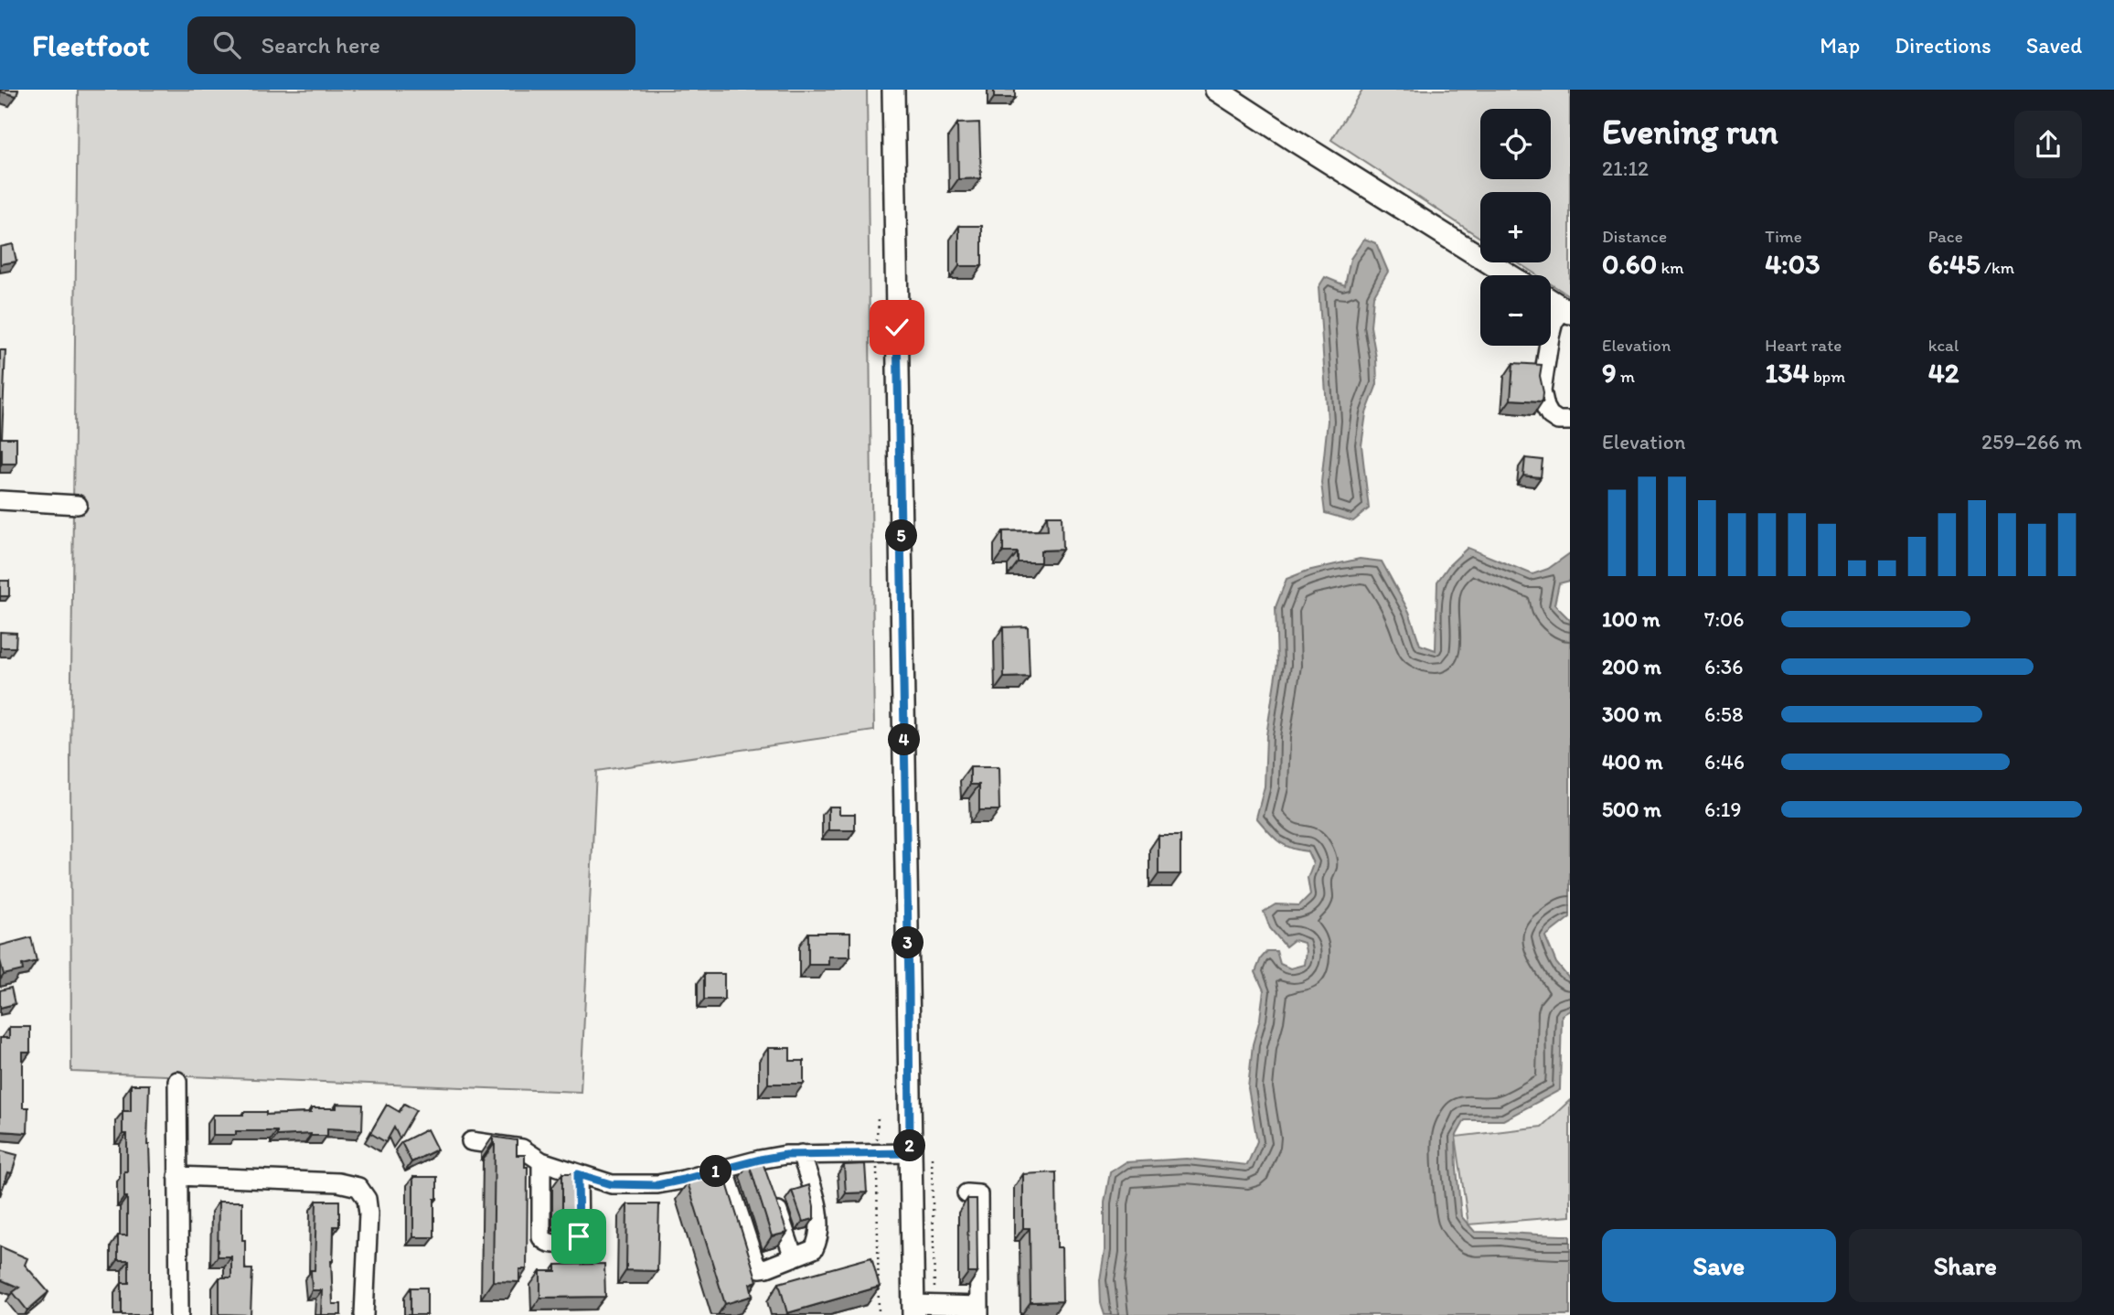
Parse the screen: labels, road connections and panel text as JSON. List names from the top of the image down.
{
  "page": {
    "header": "Fleetfoot",
    "search": "Search here",
    "nav": ["Map", "Directions", "Saved"],
    "heading": ["Evening run", "21:12"],
    "map_buttons": ["+", "−"],
    "stats": [
      ["Distance", "0.60 km"],
      ["Time", "4:03"],
      ["Pace", "6:45 /km"],
      ["Elevation", "9 m"],
      ["Heart rate", "134 bpm"],
      ["kcal", "42"]
    ],
    "chart": ["Elevation", "259–266 m"],
    "pins": [
      "5",
      "4",
      "3",
      "2",
      "1"
    ],
    "list": [
      {
        "name": "100 m",
        "note": "7:06"
      },
      {
        "name": "200 m",
        "note": "6:36"
      },
      {
        "name": "300 m",
        "note": "6:58"
      },
      {
        "name": "400 m",
        "note": "6:46"
      },
      {
        "name": "500 m",
        "note": "6:19"
      }
    ],
    "buttons": ["Save", "Share"]
  }
}
